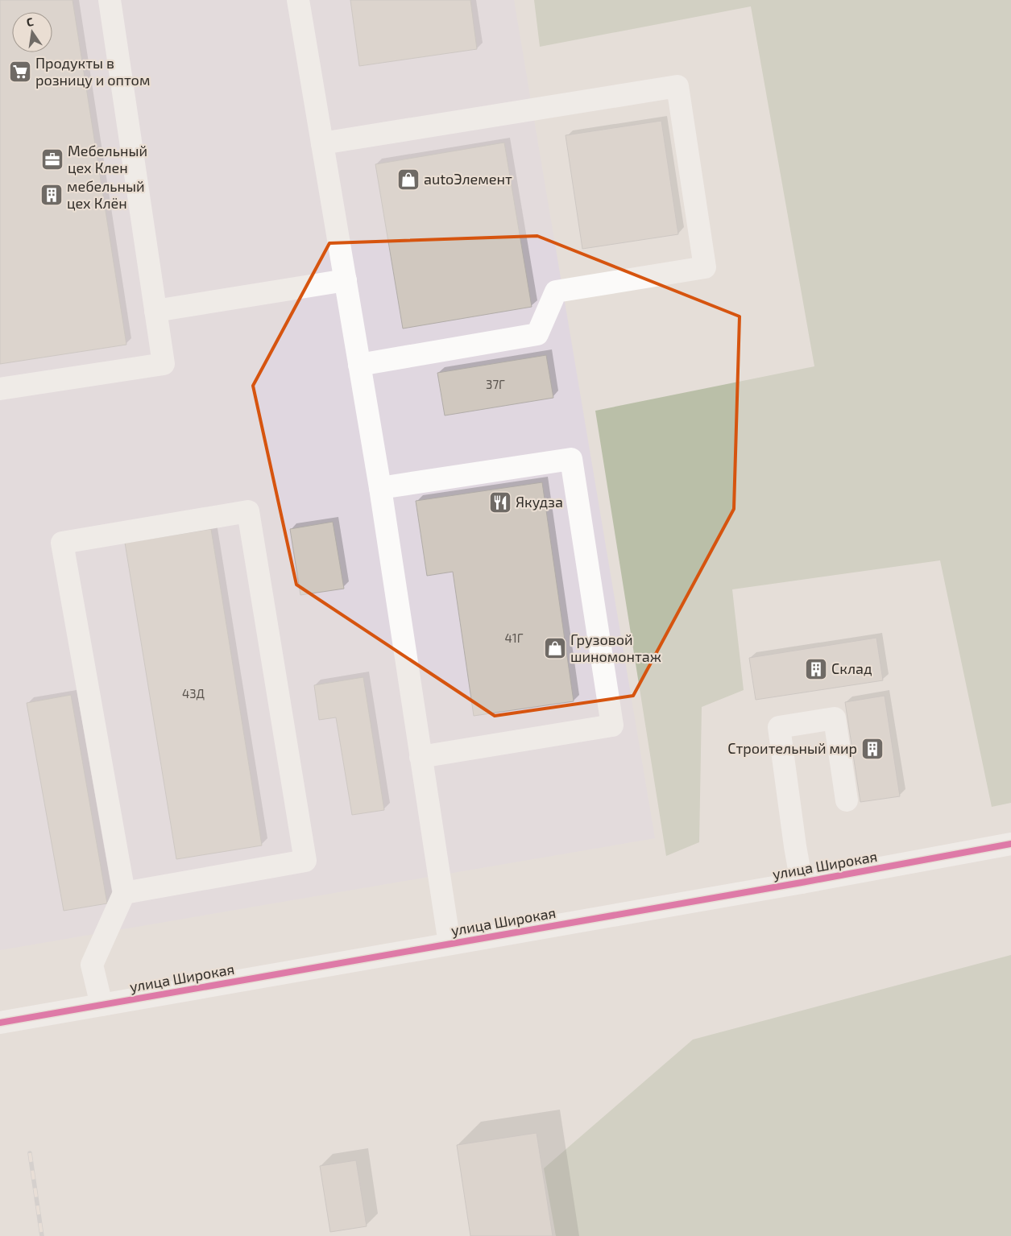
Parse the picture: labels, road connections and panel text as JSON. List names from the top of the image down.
{
  "streets": {
    "street": ["улица Широкая"]
  },
  "places": {
    "supermarket": ["Продукты в розницу и оптом"],
    "office": ["Мебельный цех Клен"],
    "shop": ["autoЭлемент", "Грузовой шиномонтаж"],
    "building": ["мебельный цех Клён", "Склад", "Строительный мир"],
    "restaurant": ["Якудза"]
  },
  "house_numbers": ["37Г", "41Г", "43Д"],
  "north": "top"
}
